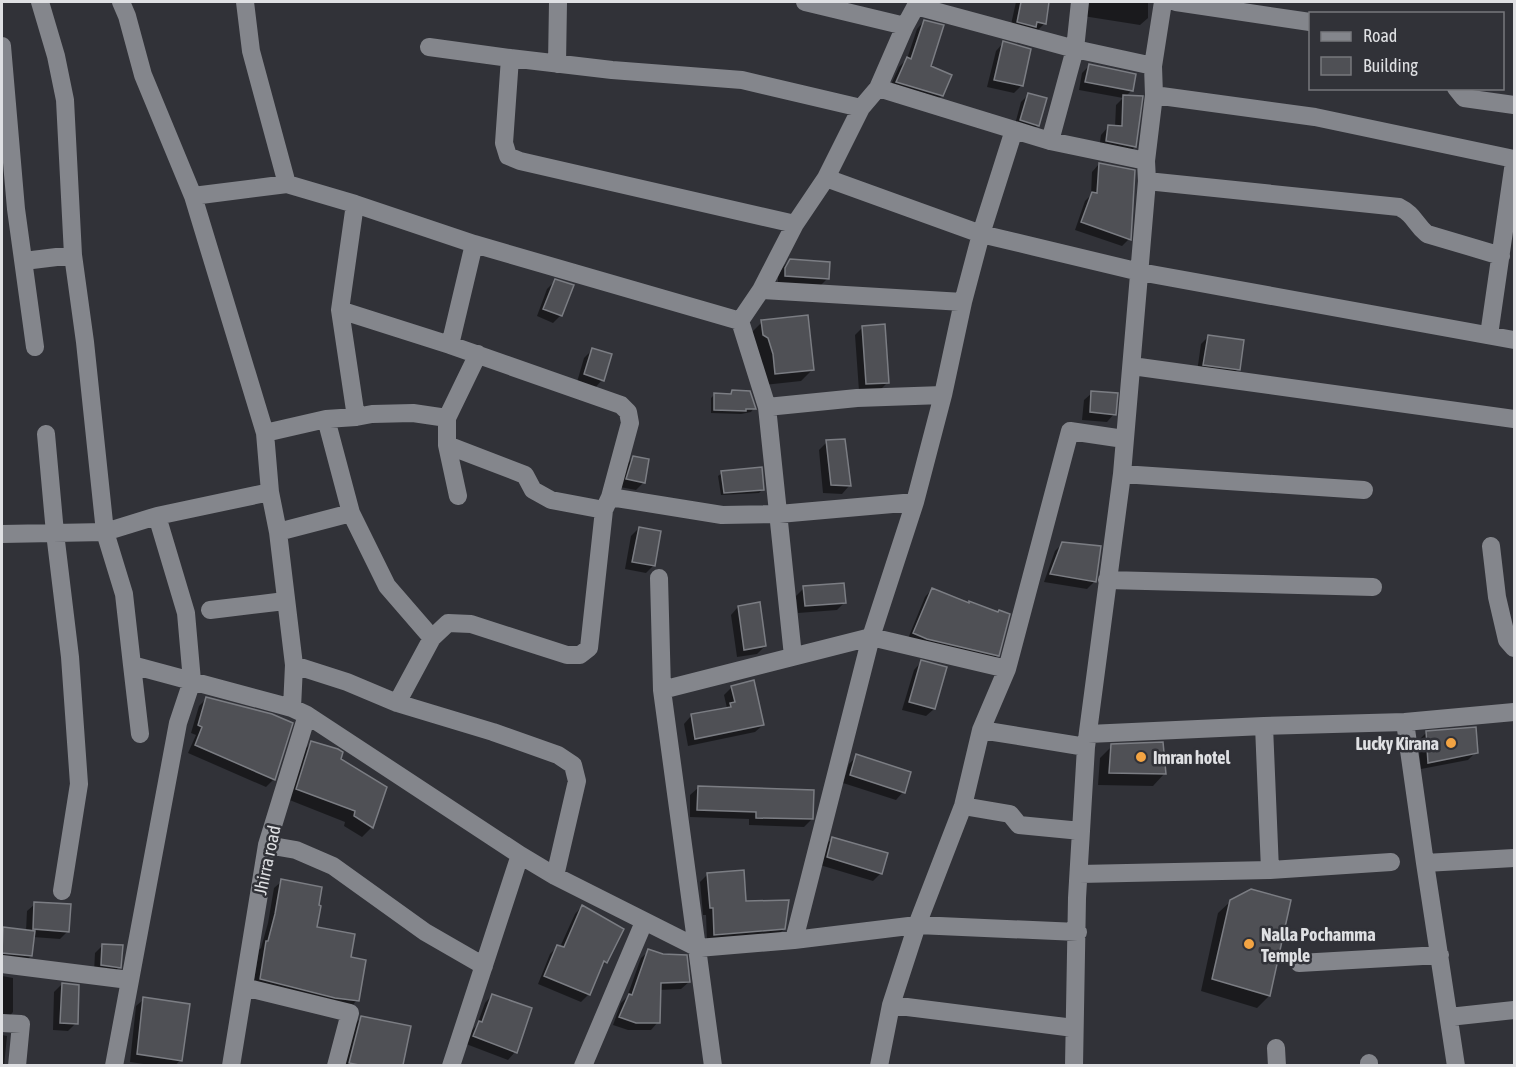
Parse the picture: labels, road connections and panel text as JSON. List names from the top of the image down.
{
  "streets": {
    "street": ["Jhirra road"]
  },
  "places": ["Lucky Kirana", "Imran hotel", "Nalla Pochamma Temple"],
  "legend": ["Road", "Building"]
}
